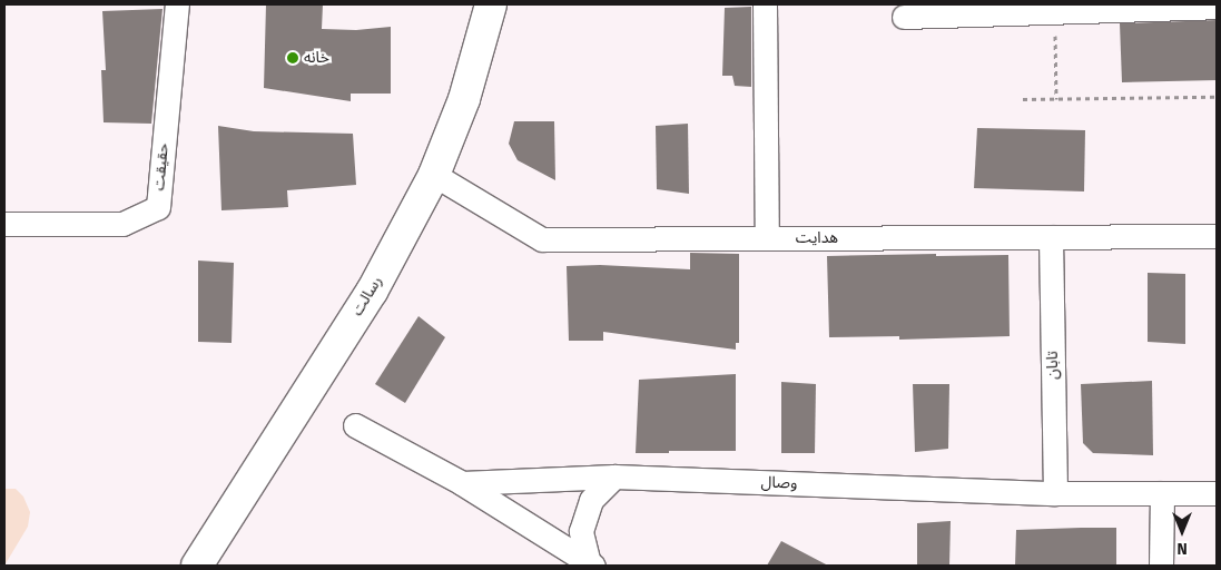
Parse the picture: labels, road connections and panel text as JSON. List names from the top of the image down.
{
  "streets": {
    "street": [
      "حقیقت",
      "هدایت",
      "رسالت",
      "تابان",
      "وصال"
    ]
  },
  "crossings": [
    ["هدایت", "رسالت"],
    ["هدایت", "تابان"],
    ["تابان", "وصال"]
  ],
  "places": ["خانه"],
  "north": "bottom"
}
